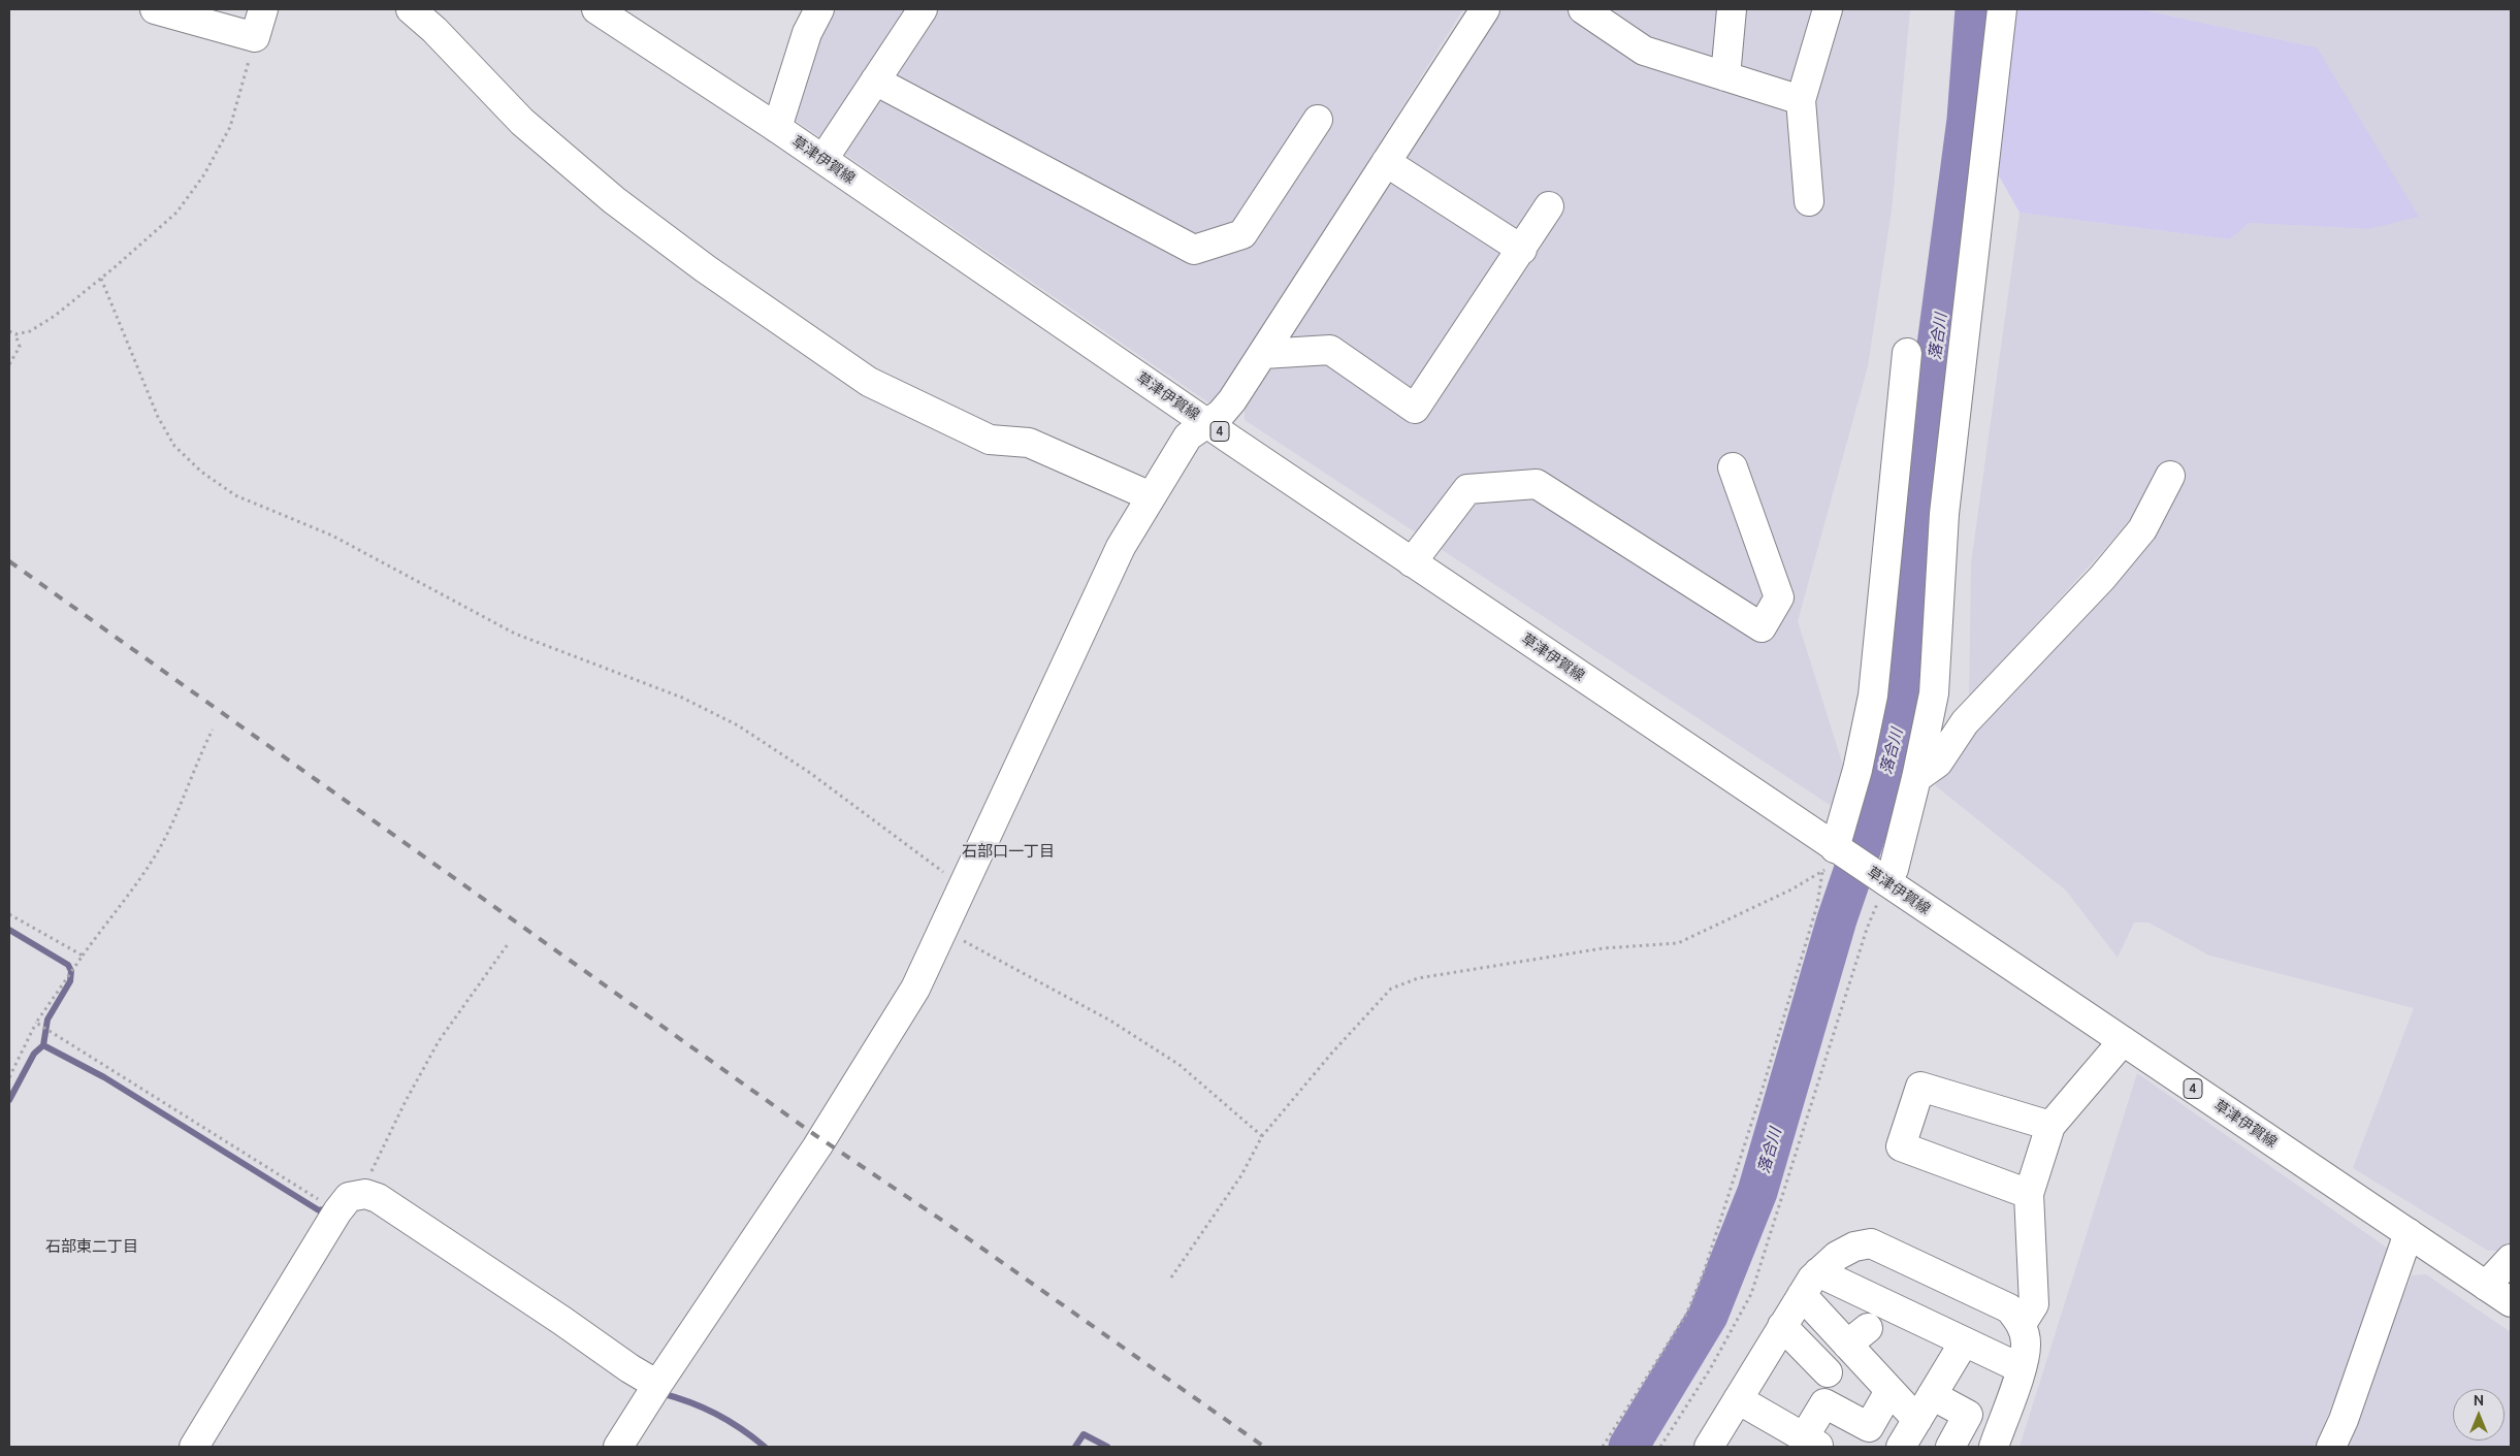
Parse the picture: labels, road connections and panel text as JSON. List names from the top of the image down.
{
  "streets": {
    "street": ["草津伊賀線", "4"]
  },
  "districts": ["石部口一丁目", "石部東二丁目"],
  "water": ["落合川"],
  "north": "top"
}
